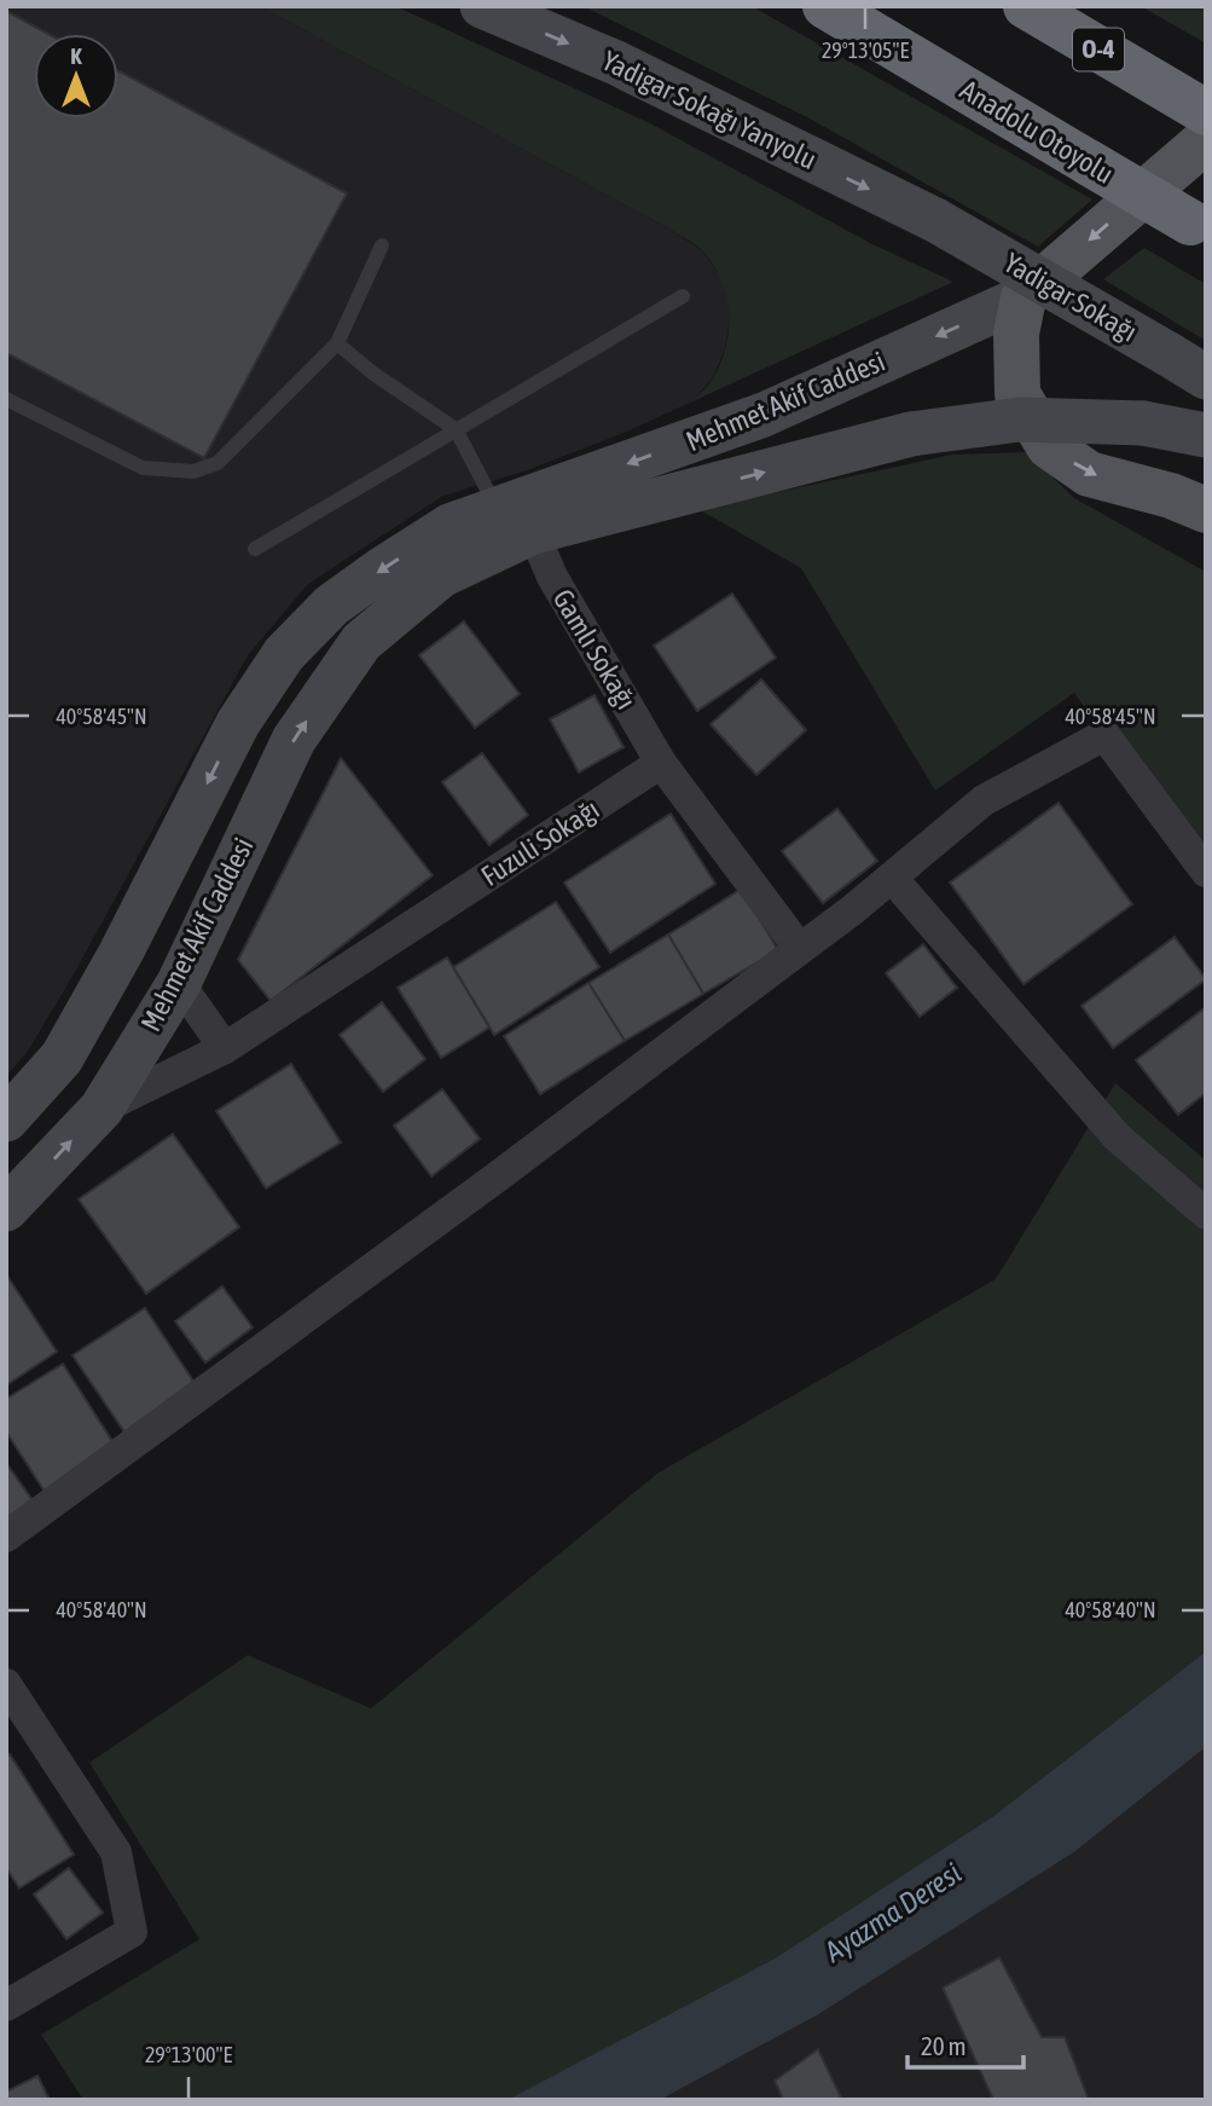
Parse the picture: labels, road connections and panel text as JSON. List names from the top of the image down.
{
  "streets": {
    "highway": ["O-4", "Anadolu Otoyolu"],
    "main road": ["Yadigar Sokağı Yanyolu", "Yadigar Sokağı", "Mehmet Akif Caddesi"],
    "street": ["Gamlı Sokağı", "Fuzuli Sokağı"]
  },
  "crossings": [
    ["Yadigar Sokağı Yanyolu", "Yadigar Sokağı"],
    ["Mehmet Akif Caddesi", "Gamlı Sokağı"],
    ["Mehmet Akif Caddesi", "Fuzuli Sokağı"],
    ["Gamlı Sokağı", "Fuzuli Sokağı"]
  ],
  "one_way": ["Yadigar Sokağı Yanyolu"],
  "water": ["Ayazma Deresi"],
  "scale_bar": "20 m",
  "north": "top",
  "coordinates": [
    "29°13'05\"E",
    "40°58'45\"N",
    "40°58'40\"N",
    "29°13'00\"E"
  ]
}
